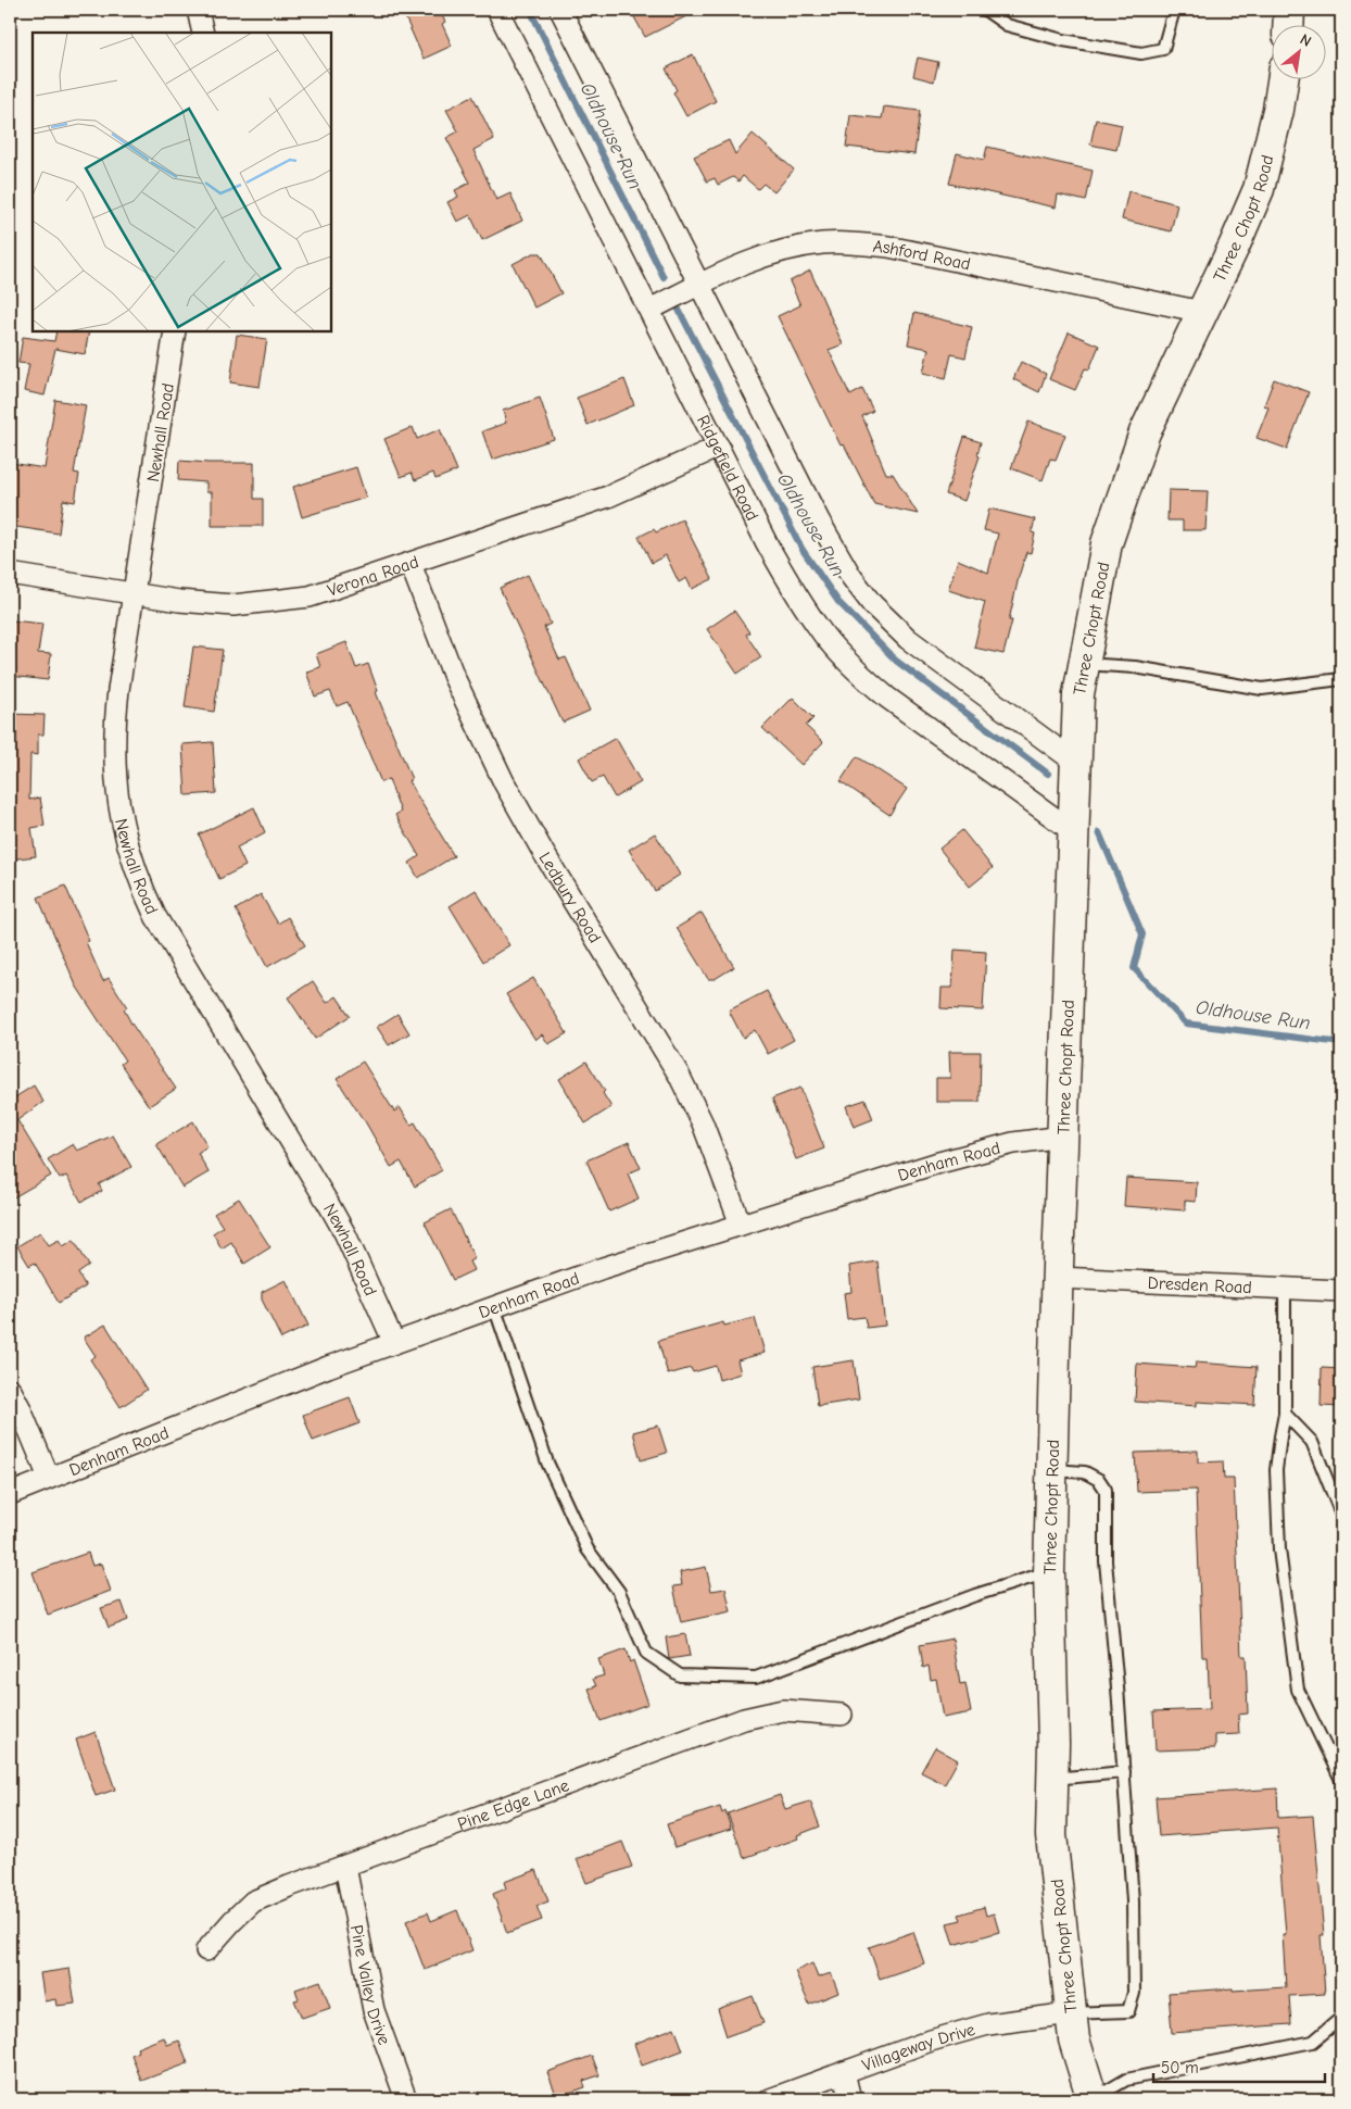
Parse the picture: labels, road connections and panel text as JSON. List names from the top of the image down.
{
  "streets": {
    "main road": ["Three Chopt Road"],
    "street": [
      "Ashford Road",
      "Newhall Road",
      "Ridgefield Road",
      "Verona Road",
      "Ledbury Road",
      "Denham Road",
      "Dresden Road",
      "Pine Edge Lane",
      "Pine Valley Drive",
      "Villageway Drive"
    ]
  },
  "crossings": [
    ["Three Chopt Road", "Ashford Road"],
    ["Three Chopt Road", "Ridgefield Road"],
    ["Three Chopt Road", "Denham Road"],
    ["Three Chopt Road", "Dresden Road"],
    ["Three Chopt Road", "Villageway Drive"],
    ["Ashford Road", "Ridgefield Road"],
    ["Newhall Road", "Verona Road"],
    ["Newhall Road", "Denham Road"],
    ["Ridgefield Road", "Verona Road"],
    ["Verona Road", "Ledbury Road"],
    ["Ledbury Road", "Denham Road"],
    ["Pine Edge Lane", "Pine Valley Drive"]
  ],
  "water": ["Oldhouse Run"],
  "scale_bar": "50 m",
  "north": "top right"
}
